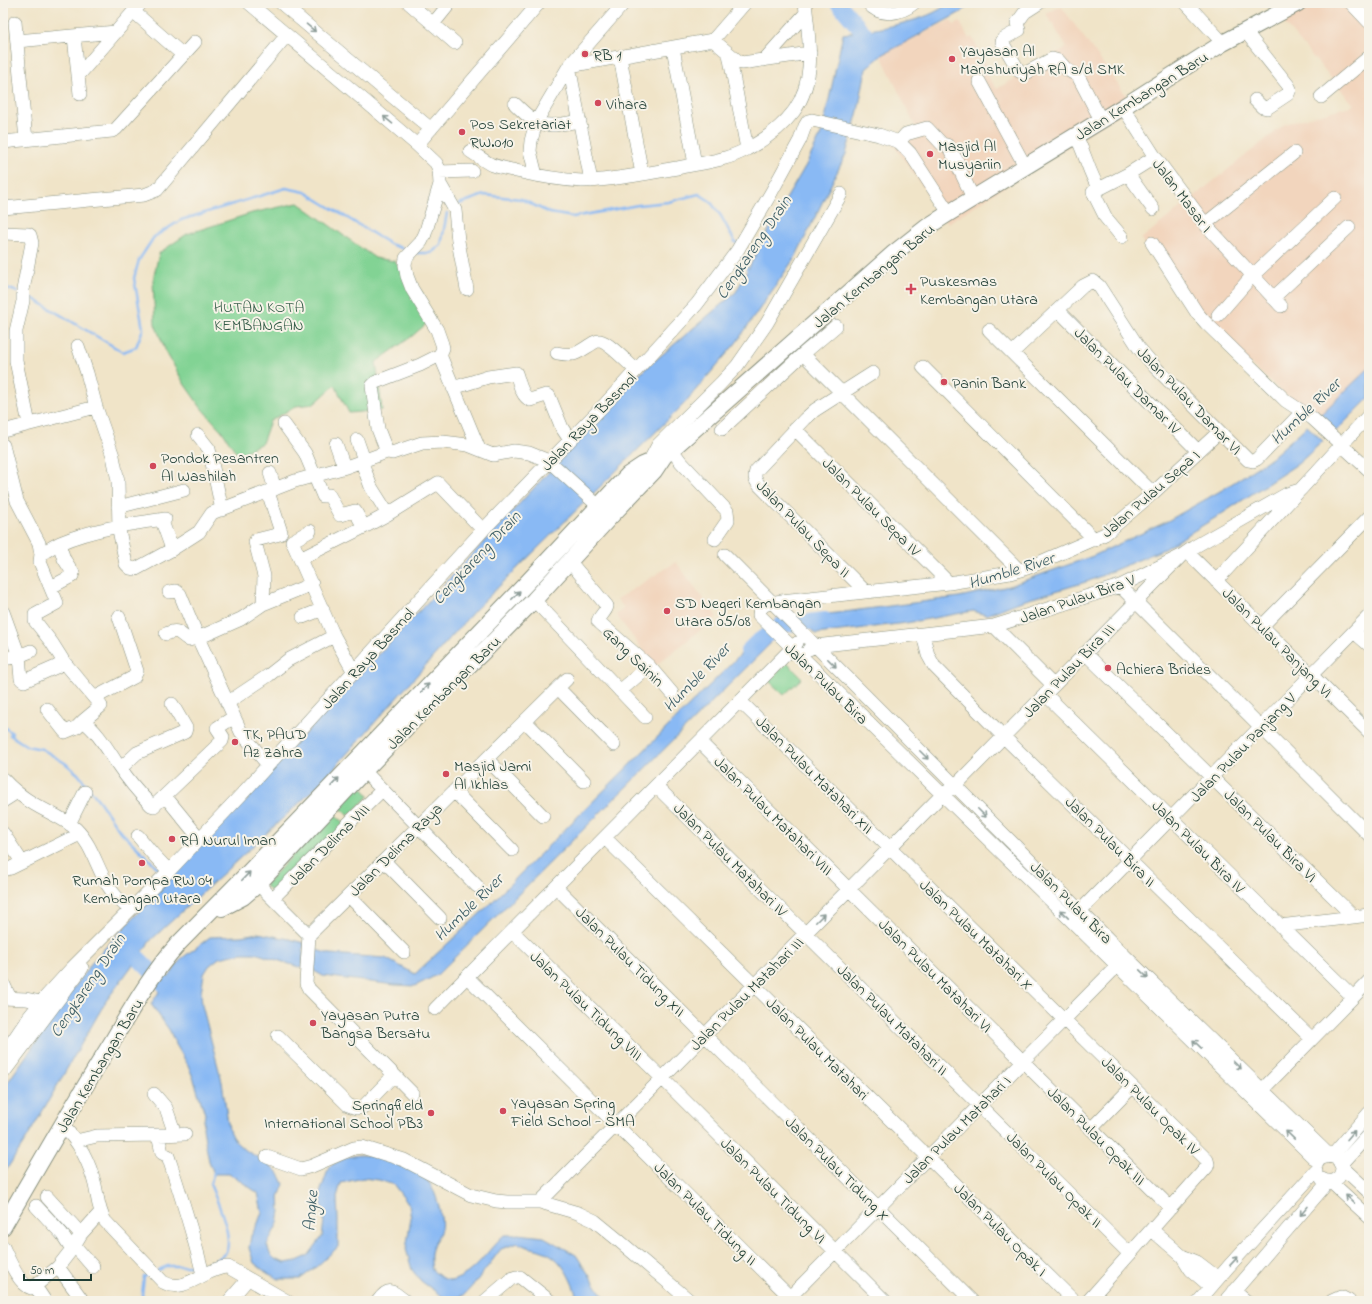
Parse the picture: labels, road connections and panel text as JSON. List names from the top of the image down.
{
  "streets": {
    "main road": ["Jalan Kembangan Baru"],
    "street": [
      "Jalan Masar I",
      "Jalan Pulau Damar IV",
      "Jalan Pulau Damar VI",
      "Jalan Raya Basmol",
      "Jalan Pulau Sepa I",
      "Jalan Pulau Sepa IV",
      "Jalan Pulau Sepa II",
      "Jalan Pulau Bira V",
      "Jalan Pulau Panjang VI",
      "Gang Sainin",
      "Jalan Pulau Bira III",
      "Jalan Pulau Bira",
      "Jalan Pulau Panjang V",
      "Jalan Pulau Matahari XII",
      "Jalan Pulau Matahari VIII",
      "Jalan Pulau Bira VI",
      "Jalan Pulau Bira II",
      "Jalan Delima VIII",
      "Jalan Pulau Bira IV",
      "Jalan Delima Raya",
      "Jalan Pulau Matahari IV",
      "Jalan Pulau Matahari X",
      "Jalan Pulau Tidung XII",
      "Jalan Pulau Matahari VI",
      "Jalan Pulau Matahari III",
      "Jalan Pulau Tidung VIII",
      "Jalan Pulau Matahari II",
      "Jalan Pulau Matahari",
      "Jalan Pulau Opak IV",
      "Jalan Pulau Matahari I",
      "Jalan Pulau Opak III",
      "Jalan Pulau Tidung X",
      "Jalan Pulau Opak II",
      "Jalan Pulau Tidung VI",
      "Jalan Pulau Tidung II",
      "Jalan Pulau Opak I"
    ]
  },
  "crossings": [
    ["Jalan Kembangan Baru", "Jalan Masar I"],
    ["Jalan Kembangan Baru", "Gang Sainin"],
    ["Jalan Pulau Damar IV", "Jalan Pulau Damar VI"],
    ["Jalan Pulau Damar IV", "Jalan Pulau Sepa I"],
    ["Jalan Pulau Damar VI", "Jalan Pulau Sepa I"],
    ["Jalan Pulau Sepa I", "Jalan Pulau Sepa IV"],
    ["Jalan Pulau Sepa I", "Jalan Pulau Sepa II"],
    ["Jalan Pulau Sepa I", "Jalan Pulau Bira"],
    ["Jalan Pulau Sepa IV", "Jalan Pulau Sepa II"],
    ["Jalan Pulau Bira V", "Jalan Pulau Panjang VI"],
    ["Jalan Pulau Bira V", "Jalan Pulau Bira III"],
    ["Jalan Pulau Bira V", "Jalan Pulau Bira"],
    ["Jalan Pulau Bira V", "Jalan Pulau Bira II"],
    ["Jalan Pulau Bira V", "Jalan Pulau Bira IV"],
    ["Jalan Pulau Panjang VI", "Jalan Pulau Bira III"],
    ["Jalan Pulau Panjang VI", "Jalan Pulau Panjang V"],
    ["Jalan Pulau Bira III", "Jalan Pulau Bira"],
    ["Jalan Pulau Bira III", "Jalan Pulau Bira VI"],
    ["Jalan Pulau Bira III", "Jalan Pulau Bira II"],
    ["Jalan Pulau Bira III", "Jalan Pulau Bira IV"],
    ["Jalan Pulau Bira III", "Jalan Pulau Matahari III"],
    ["Jalan Pulau Bira", "Jalan Pulau Panjang V"],
    ["Jalan Pulau Bira", "Jalan Pulau Matahari III"],
    ["Jalan Pulau Bira", "Jalan Pulau Matahari I"],
    ["Jalan Pulau Panjang V", "Jalan Pulau Bira VI"],
    ["Jalan Pulau Panjang V", "Jalan Pulau Bira II"],
    ["Jalan Pulau Panjang V", "Jalan Pulau Bira IV"],
    ["Jalan Pulau Matahari XII", "Jalan Pulau Matahari X"],
    ["Jalan Pulau Matahari XII", "Jalan Pulau Matahari III"],
    ["Jalan Pulau Matahari VIII", "Jalan Pulau Matahari VI"],
    ["Jalan Pulau Matahari VIII", "Jalan Pulau Matahari III"],
    ["Jalan Pulau Matahari IV", "Jalan Pulau Matahari III"],
    ["Jalan Pulau Matahari IV", "Jalan Pulau Matahari II"],
    ["Jalan Pulau Matahari X", "Jalan Pulau Matahari III"],
    ["Jalan Pulau Matahari X", "Jalan Pulau Opak IV"],
    ["Jalan Pulau Matahari X", "Jalan Pulau Matahari I"],
    ["Jalan Pulau Tidung XII", "Jalan Pulau Matahari III"],
    ["Jalan Pulau Tidung XII", "Jalan Pulau Tidung X"],
    ["Jalan Pulau Matahari VI", "Jalan Pulau Matahari III"],
    ["Jalan Pulau Matahari VI", "Jalan Pulau Matahari I"],
    ["Jalan Pulau Matahari VI", "Jalan Pulau Opak III"],
    ["Jalan Pulau Matahari III", "Jalan Pulau Tidung VIII"],
    ["Jalan Pulau Matahari III", "Jalan Pulau Matahari II"],
    ["Jalan Pulau Matahari III", "Jalan Pulau Matahari"],
    ["Jalan Pulau Matahari III", "Jalan Pulau Tidung X"],
    ["Jalan Pulau Matahari III", "Jalan Pulau Tidung VI"],
    ["Jalan Pulau Matahari III", "Jalan Pulau Tidung II"],
    ["Jalan Pulau Tidung VIII", "Jalan Pulau Tidung VI"],
    ["Jalan Pulau Matahari II", "Jalan Pulau Matahari I"],
    ["Jalan Pulau Matahari II", "Jalan Pulau Opak II"],
    ["Jalan Pulau Matahari", "Jalan Pulau Matahari I"],
    ["Jalan Pulau Matahari", "Jalan Pulau Opak I"],
    ["Jalan Pulau Opak IV", "Jalan Pulau Matahari I"],
    ["Jalan Pulau Opak IV", "Jalan Pulau Opak III"],
    ["Jalan Pulau Opak IV", "Jalan Pulau Opak II"],
    ["Jalan Pulau Matahari I", "Jalan Pulau Opak III"],
    ["Jalan Pulau Matahari I", "Jalan Pulau Tidung X"],
    ["Jalan Pulau Matahari I", "Jalan Pulau Opak II"],
    ["Jalan Pulau Matahari I", "Jalan Pulau Tidung VI"],
    ["Jalan Pulau Matahari I", "Jalan Pulau Tidung II"],
    ["Jalan Pulau Matahari I", "Jalan Pulau Opak I"]
  ],
  "water": ["Cengkareng Drain", "Humble River", "Angke"],
  "parks": ["HUTAN KOTA KEMBANGAN"],
  "places": {
    "other": [
      "RB 1",
      "Yayasan Al Manshuriyah RA s/d SMK",
      "Vihara",
      "Pos Sekretariat RW.010",
      "Masjid Al Musyariin",
      "Panin Bank",
      "Pondok Pesantren Al Washilah",
      "SD Negeri Kembangan Utara 05/08",
      "Achiera Brides",
      "TK, PAUD Az Zahra",
      "Masjid Jami Al Ikhlas",
      "RA Nurul Iman",
      "Rumah Pompa RW 04 Kembangan Utara",
      "Yayasan Putra Bangsa Bersatu",
      "Yayasan Spring Field School - SMA",
      "Springfield International School PB3"
    ],
    "health": ["Puskesmas Kembangan Utara"]
  },
  "scale_bar": "50 m"
}
